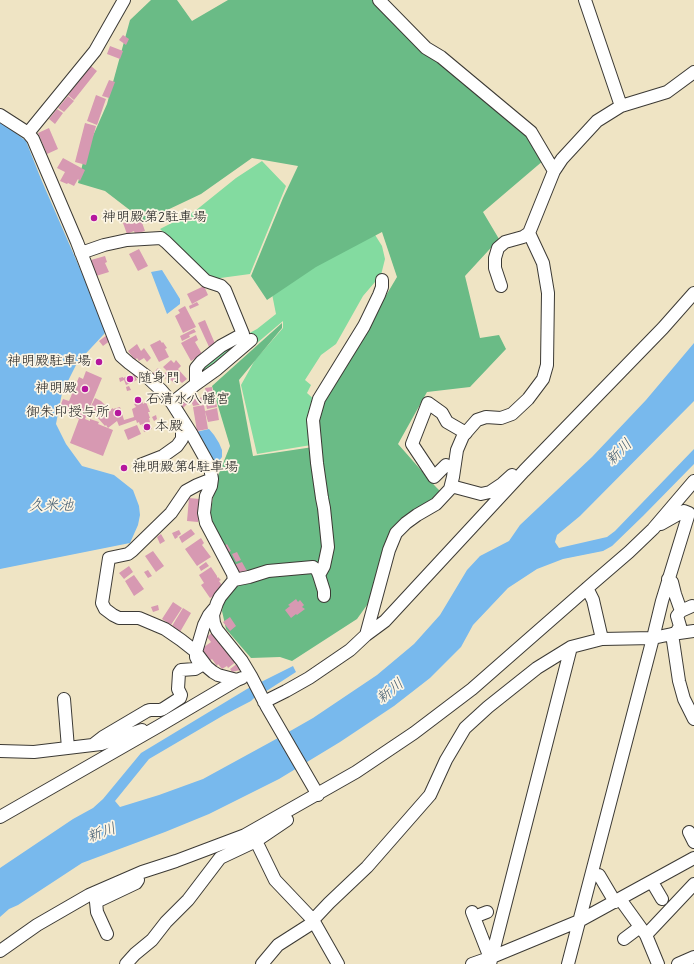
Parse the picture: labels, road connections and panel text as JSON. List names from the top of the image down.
{
  "water": ["新川", "久米池"],
  "places": [
    "神明殿第2駐車場",
    "神明殿駐車場",
    "随身門",
    "神明殿",
    "石清水八幡宮",
    "御朱印授与所",
    "本殿",
    "神明殿第4駐車場"
  ]
}
